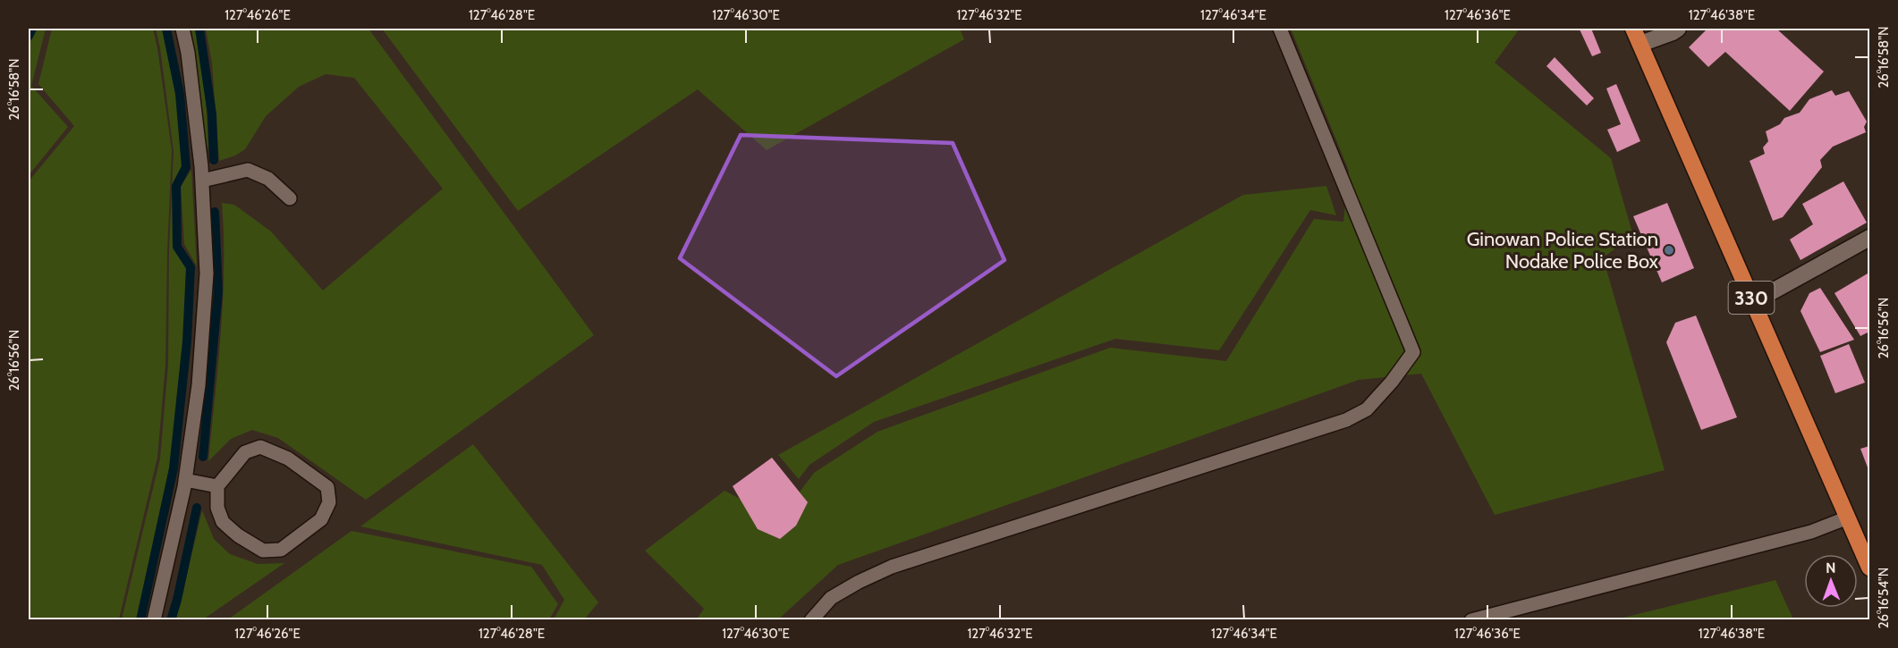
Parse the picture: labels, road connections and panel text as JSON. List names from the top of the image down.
{
  "streets": {
    "highway": ["330"]
  },
  "places": ["Ginowan Police Station Nodake Police Box"],
  "north": "top",
  "coordinates": [
    "127°46'26\"E",
    "127°46'28\"E",
    "127°46'30\"E",
    "127°46'32\"E",
    "127°46'34\"E",
    "127°46'36\"E",
    "127°46'38\"E",
    "26°16'58\"N",
    "26°16'56\"N",
    "26°16'54\"N"
  ]
}
